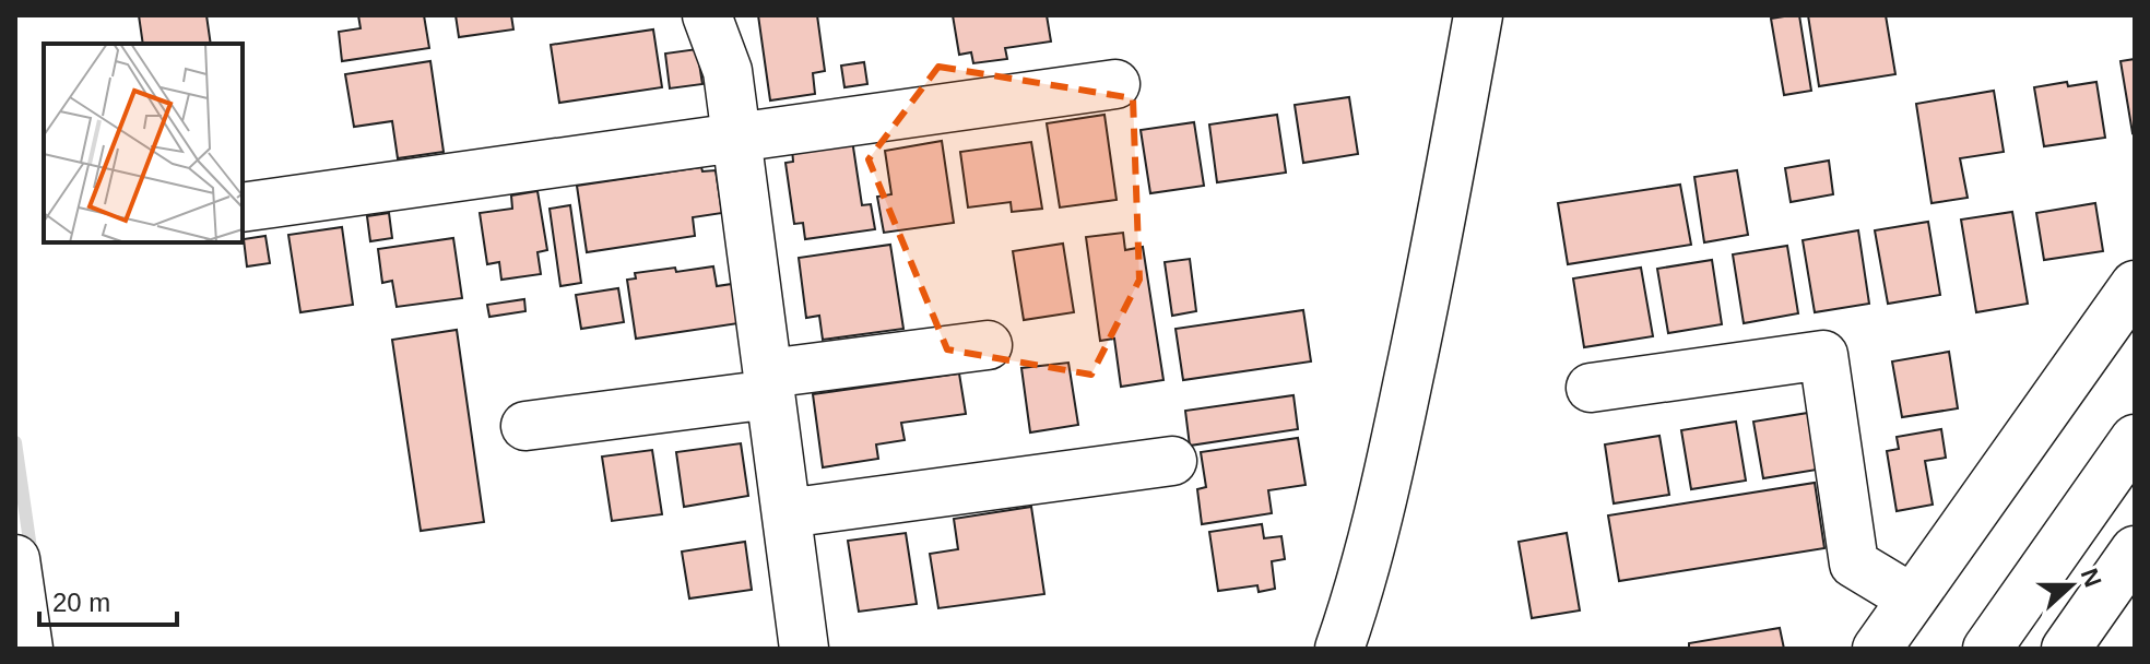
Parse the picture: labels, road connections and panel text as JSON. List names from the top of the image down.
{
  "scale_bar": "20 m",
  "north": "right"
}
